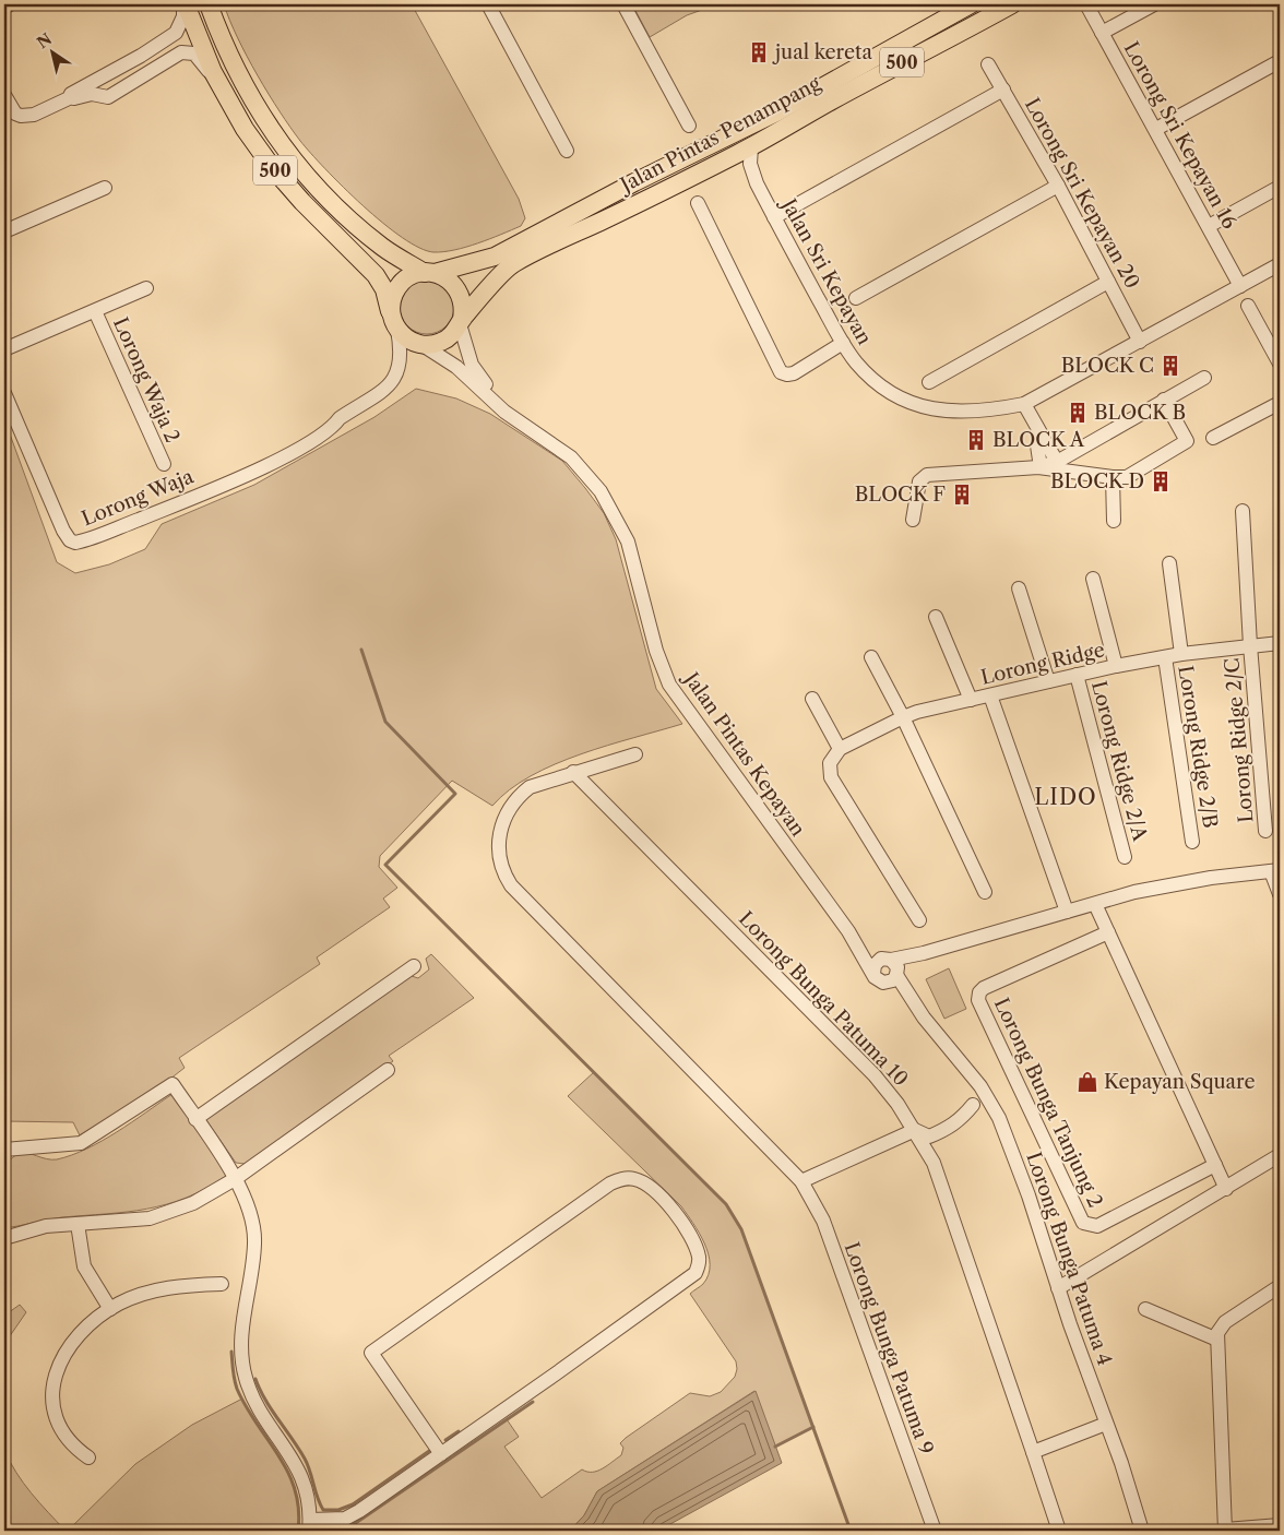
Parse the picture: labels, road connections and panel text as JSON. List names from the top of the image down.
{
  "streets": {
    "main road": ["500", "Jalan Pintas Penampang"],
    "street": [
      "Lorong Sri Kepayan 16",
      "Lorong Sri Kepayan 20",
      "Jalan Sri Kepayan",
      "Lorong Waja 2",
      "Lorong Waja",
      "Lorong Ridge",
      "Lorong Ridge 2/C",
      "Lorong Ridge 2/B",
      "Jalan Pintas Kepayan",
      "Lorong Ridge 2/A",
      "Lorong Bunga Patuma 10",
      "Lorong Bunga Tanjung 2",
      "Lorong Bunga Patuma 4",
      "Lorong Bunga Patuma 9"
    ]
  },
  "crossings": [
    ["500", "Jalan Pintas Penampang"],
    ["500", "Lorong Waja"],
    ["500", "Jalan Pintas Kepayan"],
    ["Jalan Pintas Penampang", "Jalan Sri Kepayan"],
    ["Jalan Pintas Penampang", "Lorong Waja"],
    ["Jalan Pintas Penampang", "Jalan Pintas Kepayan"],
    ["Lorong Sri Kepayan 16", "Jalan Sri Kepayan"],
    ["Lorong Sri Kepayan 20", "Jalan Sri Kepayan"],
    ["Lorong Waja", "Jalan Pintas Kepayan"],
    ["Lorong Ridge", "Lorong Ridge 2/C"],
    ["Lorong Ridge", "Lorong Ridge 2/B"],
    ["Lorong Ridge", "Lorong Ridge 2/A"],
    ["Lorong Bunga Patuma 10", "Lorong Bunga Patuma 9"]
  ],
  "districts": ["LIDO"],
  "places": {
    "building": [
      "jual kereta",
      "BLOCK C",
      "BLOCK B",
      "BLOCK A",
      "BLOCK D",
      "BLOCK F"
    ],
    "shop": ["Kepayan Square"]
  },
  "north": "top left"
}
